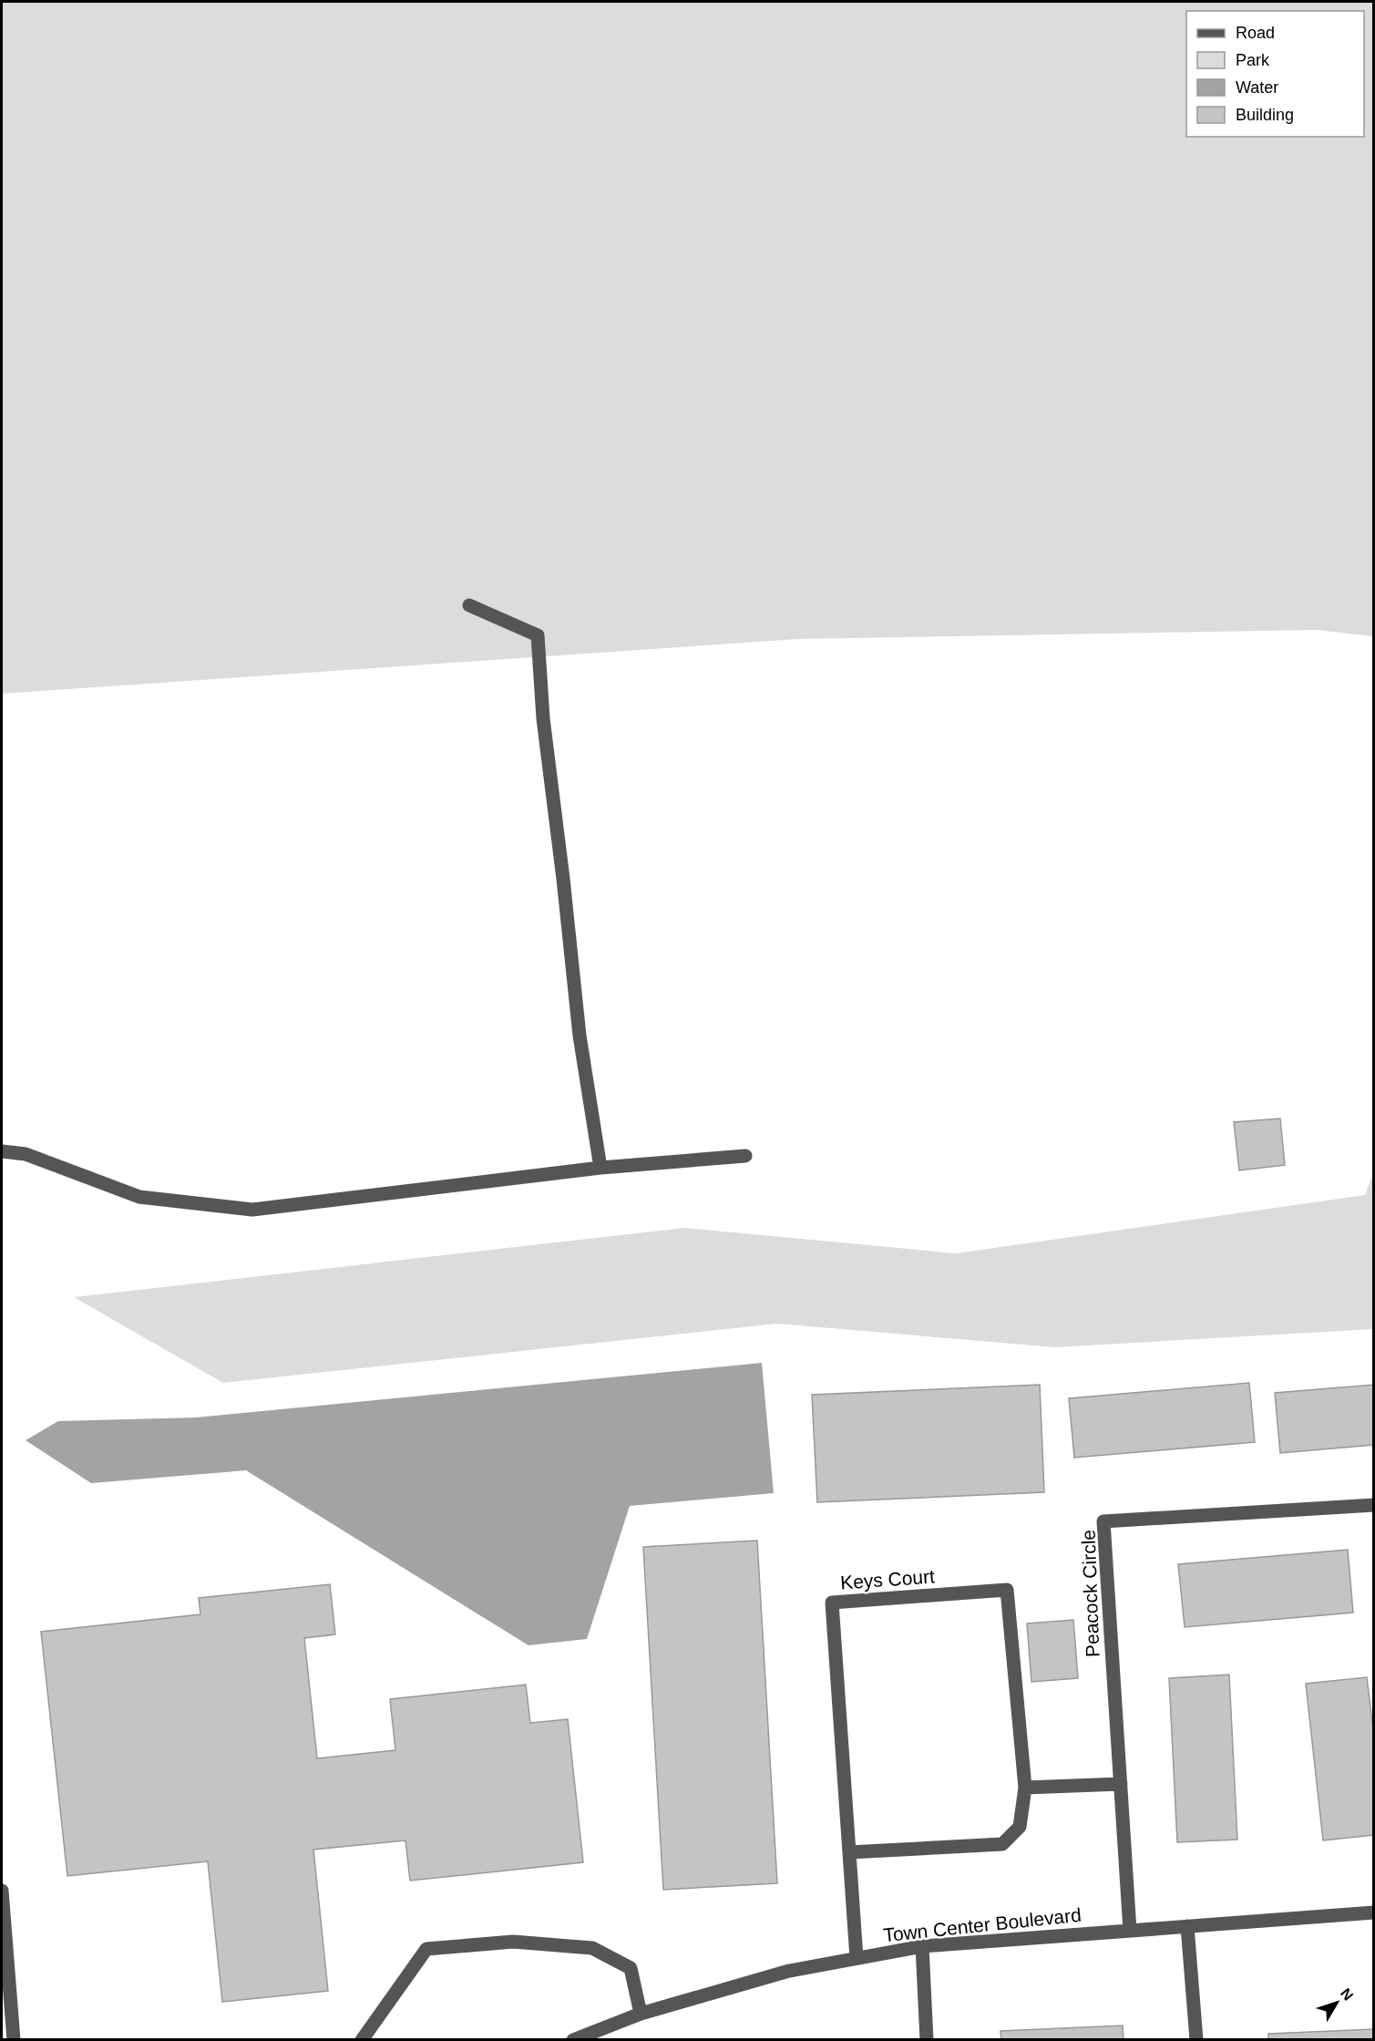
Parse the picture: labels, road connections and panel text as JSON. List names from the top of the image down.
{
  "streets": {
    "street": ["Keys Court", "Peacock Circle", "Town Center Boulevard"]
  },
  "crossings": [
    ["Keys Court", "Town Center Boulevard"],
    ["Peacock Circle", "Town Center Boulevard"]
  ],
  "legend": [
    "Road",
    "Park",
    "Water",
    "Building"
  ],
  "north": "top right"
}
